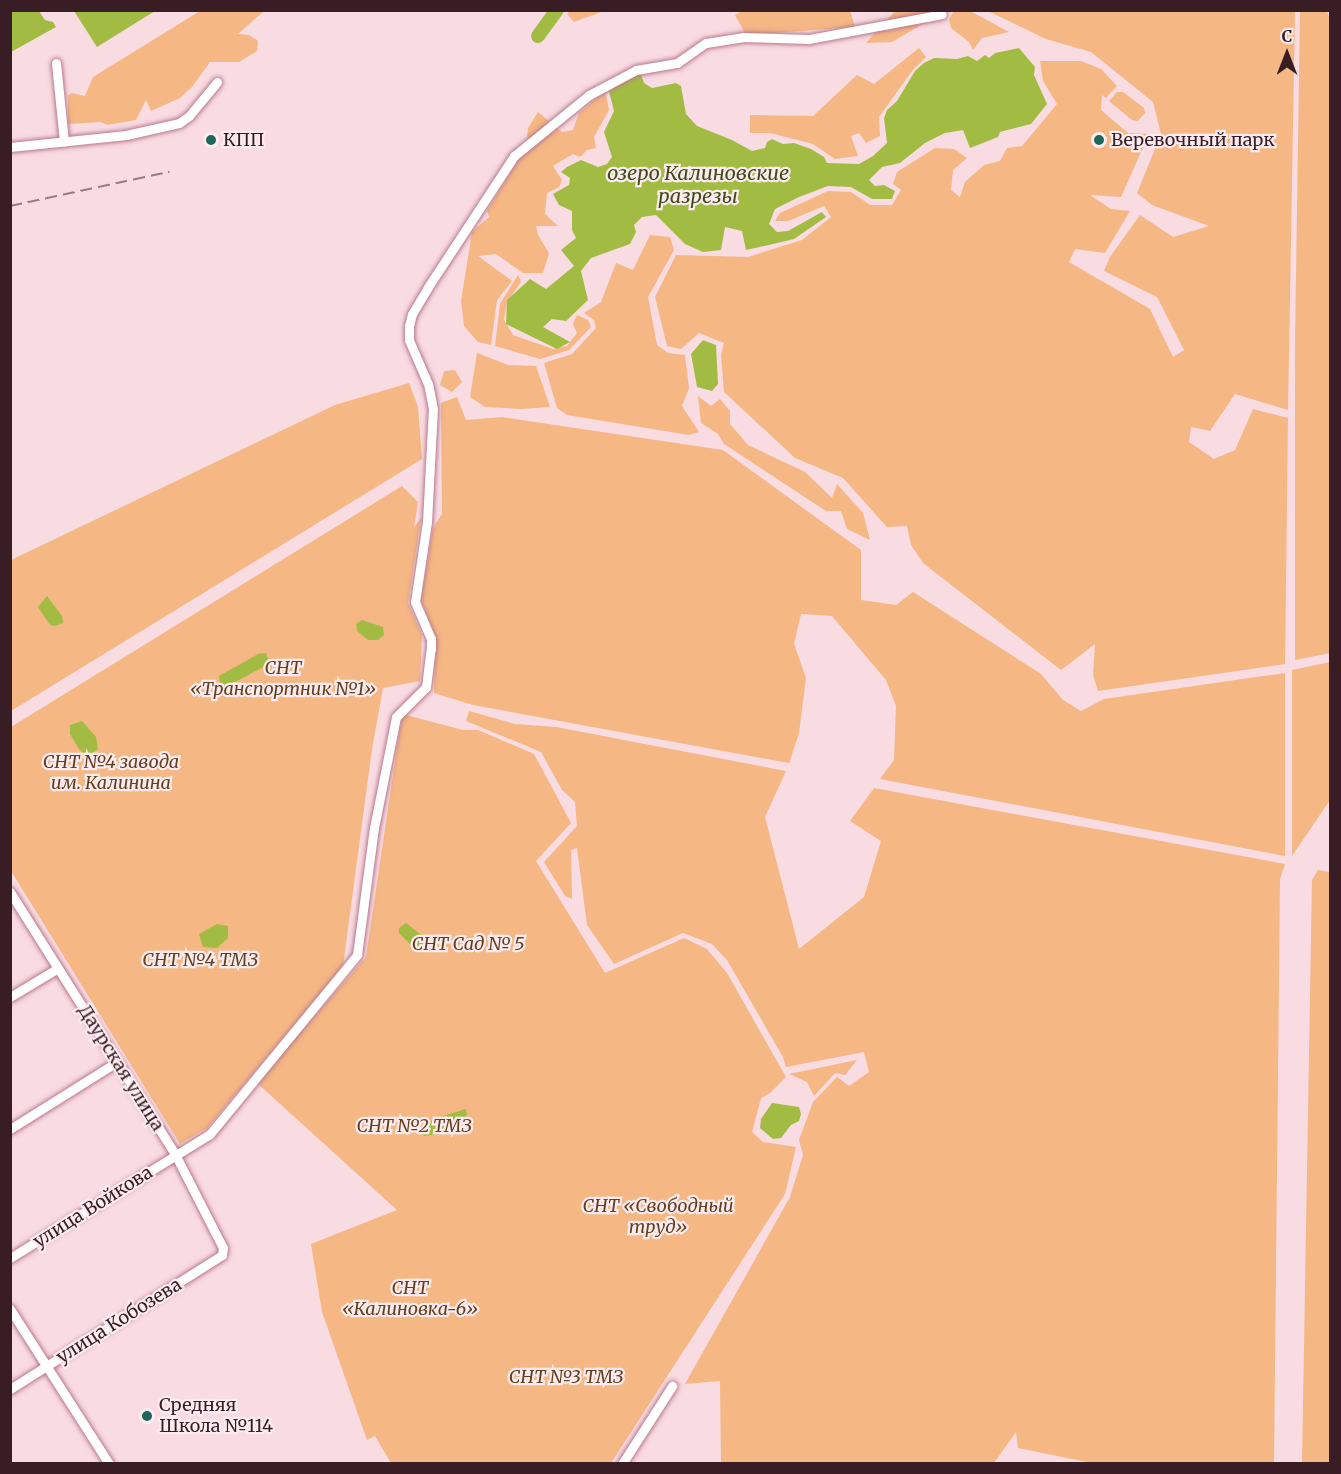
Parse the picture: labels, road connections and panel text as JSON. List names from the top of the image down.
{
  "streets": {
    "street": ["Даурская улица", "улица Войкова", "улица Кобозева"]
  },
  "crossings": [
    ["Даурская улица", "улица Войкова"],
    ["Даурская улица", "улица Кобозева"]
  ],
  "water": ["озеро Калиновские разрезы"],
  "parks": [
    "СНТ «Транспортник №1»",
    "СНТ №4 завода им. Калинина",
    "СНТ Сад № 5",
    "СНТ №4 ТМЗ",
    "СНТ №2 ТМЗ",
    "СНТ «Свободный труд»",
    "СНТ «Калиновка-6»",
    "СНТ №3 ТМЗ"
  ],
  "places": ["КПП", "Веревочный парк", "Средняя Школа №114"],
  "north": "top"
}
